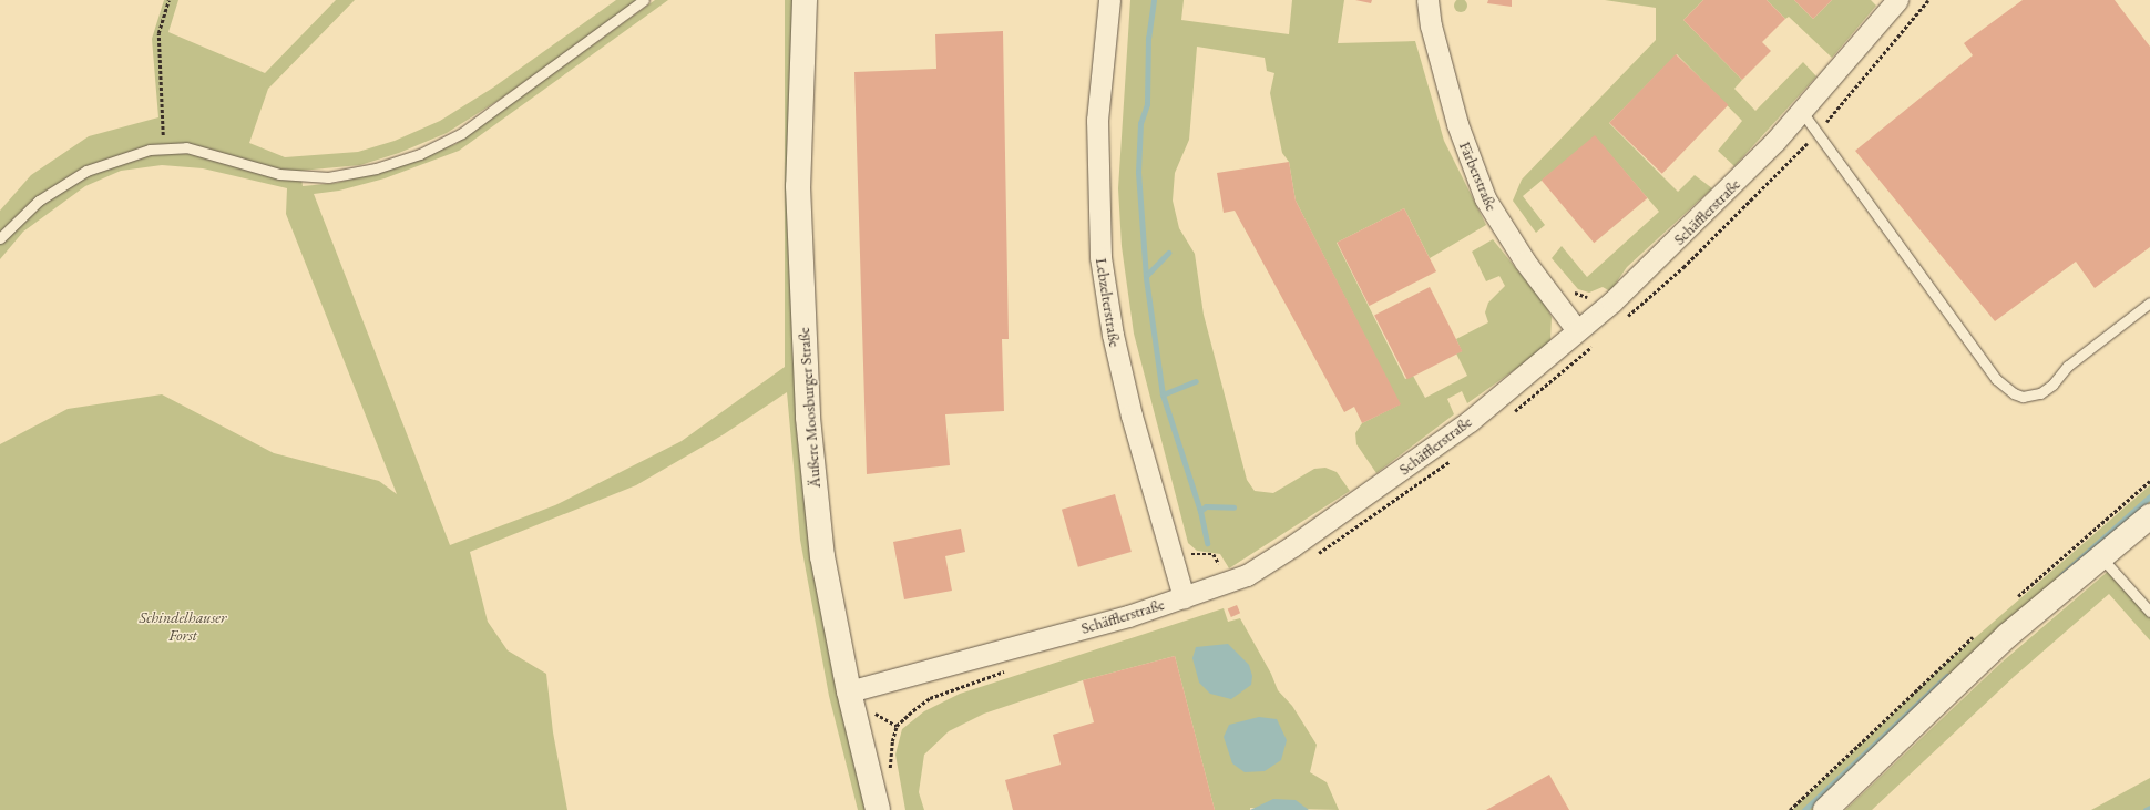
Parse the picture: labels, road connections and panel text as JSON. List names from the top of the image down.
{
  "streets": {
    "street": [
      "Färberstraße",
      "Schäfflerstraße",
      "Lebzelterstraße",
      "Äußere Moosburger Straße"
    ]
  },
  "crossings": [
    ["Färberstraße", "Schäfflerstraße"],
    ["Schäfflerstraße", "Lebzelterstraße"],
    ["Schäfflerstraße", "Äußere Moosburger Straße"]
  ],
  "parks": ["Schindelhauser Forst"]
}
